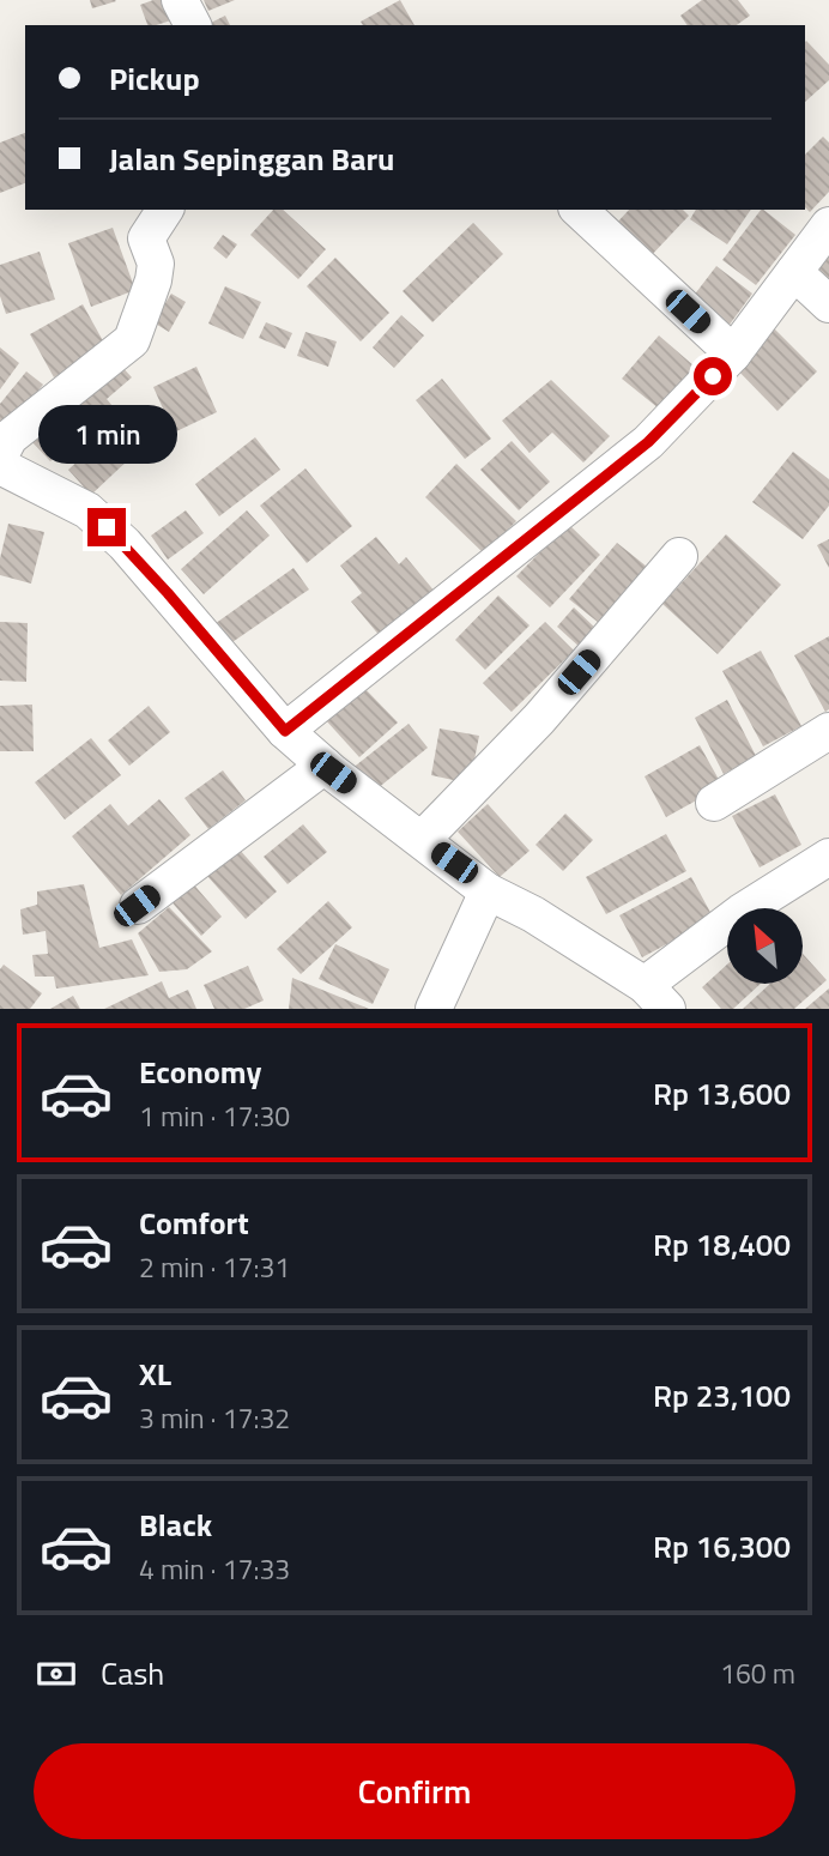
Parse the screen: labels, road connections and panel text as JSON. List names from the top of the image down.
{
  "north": "top left",
  "page": {
    "banner": ["Pickup", "Jalan Sepinggan Baru"],
    "bubble": "1 min",
    "list": [
      {
        "name": "Economy",
        "note": "1 min · 17:30",
        "value": "Rp 13,600"
      },
      {
        "name": "Comfort",
        "note": "2 min · 17:31",
        "value": "Rp 18,400"
      },
      {
        "name": "XL",
        "note": "3 min · 17:32",
        "value": "Rp 23,100"
      },
      {
        "name": "Black",
        "note": "4 min · 17:33",
        "value": "Rp 16,300"
      }
    ],
    "pay": ["Cash", "160 m"],
    "buttons": "Confirm"
  }
}
